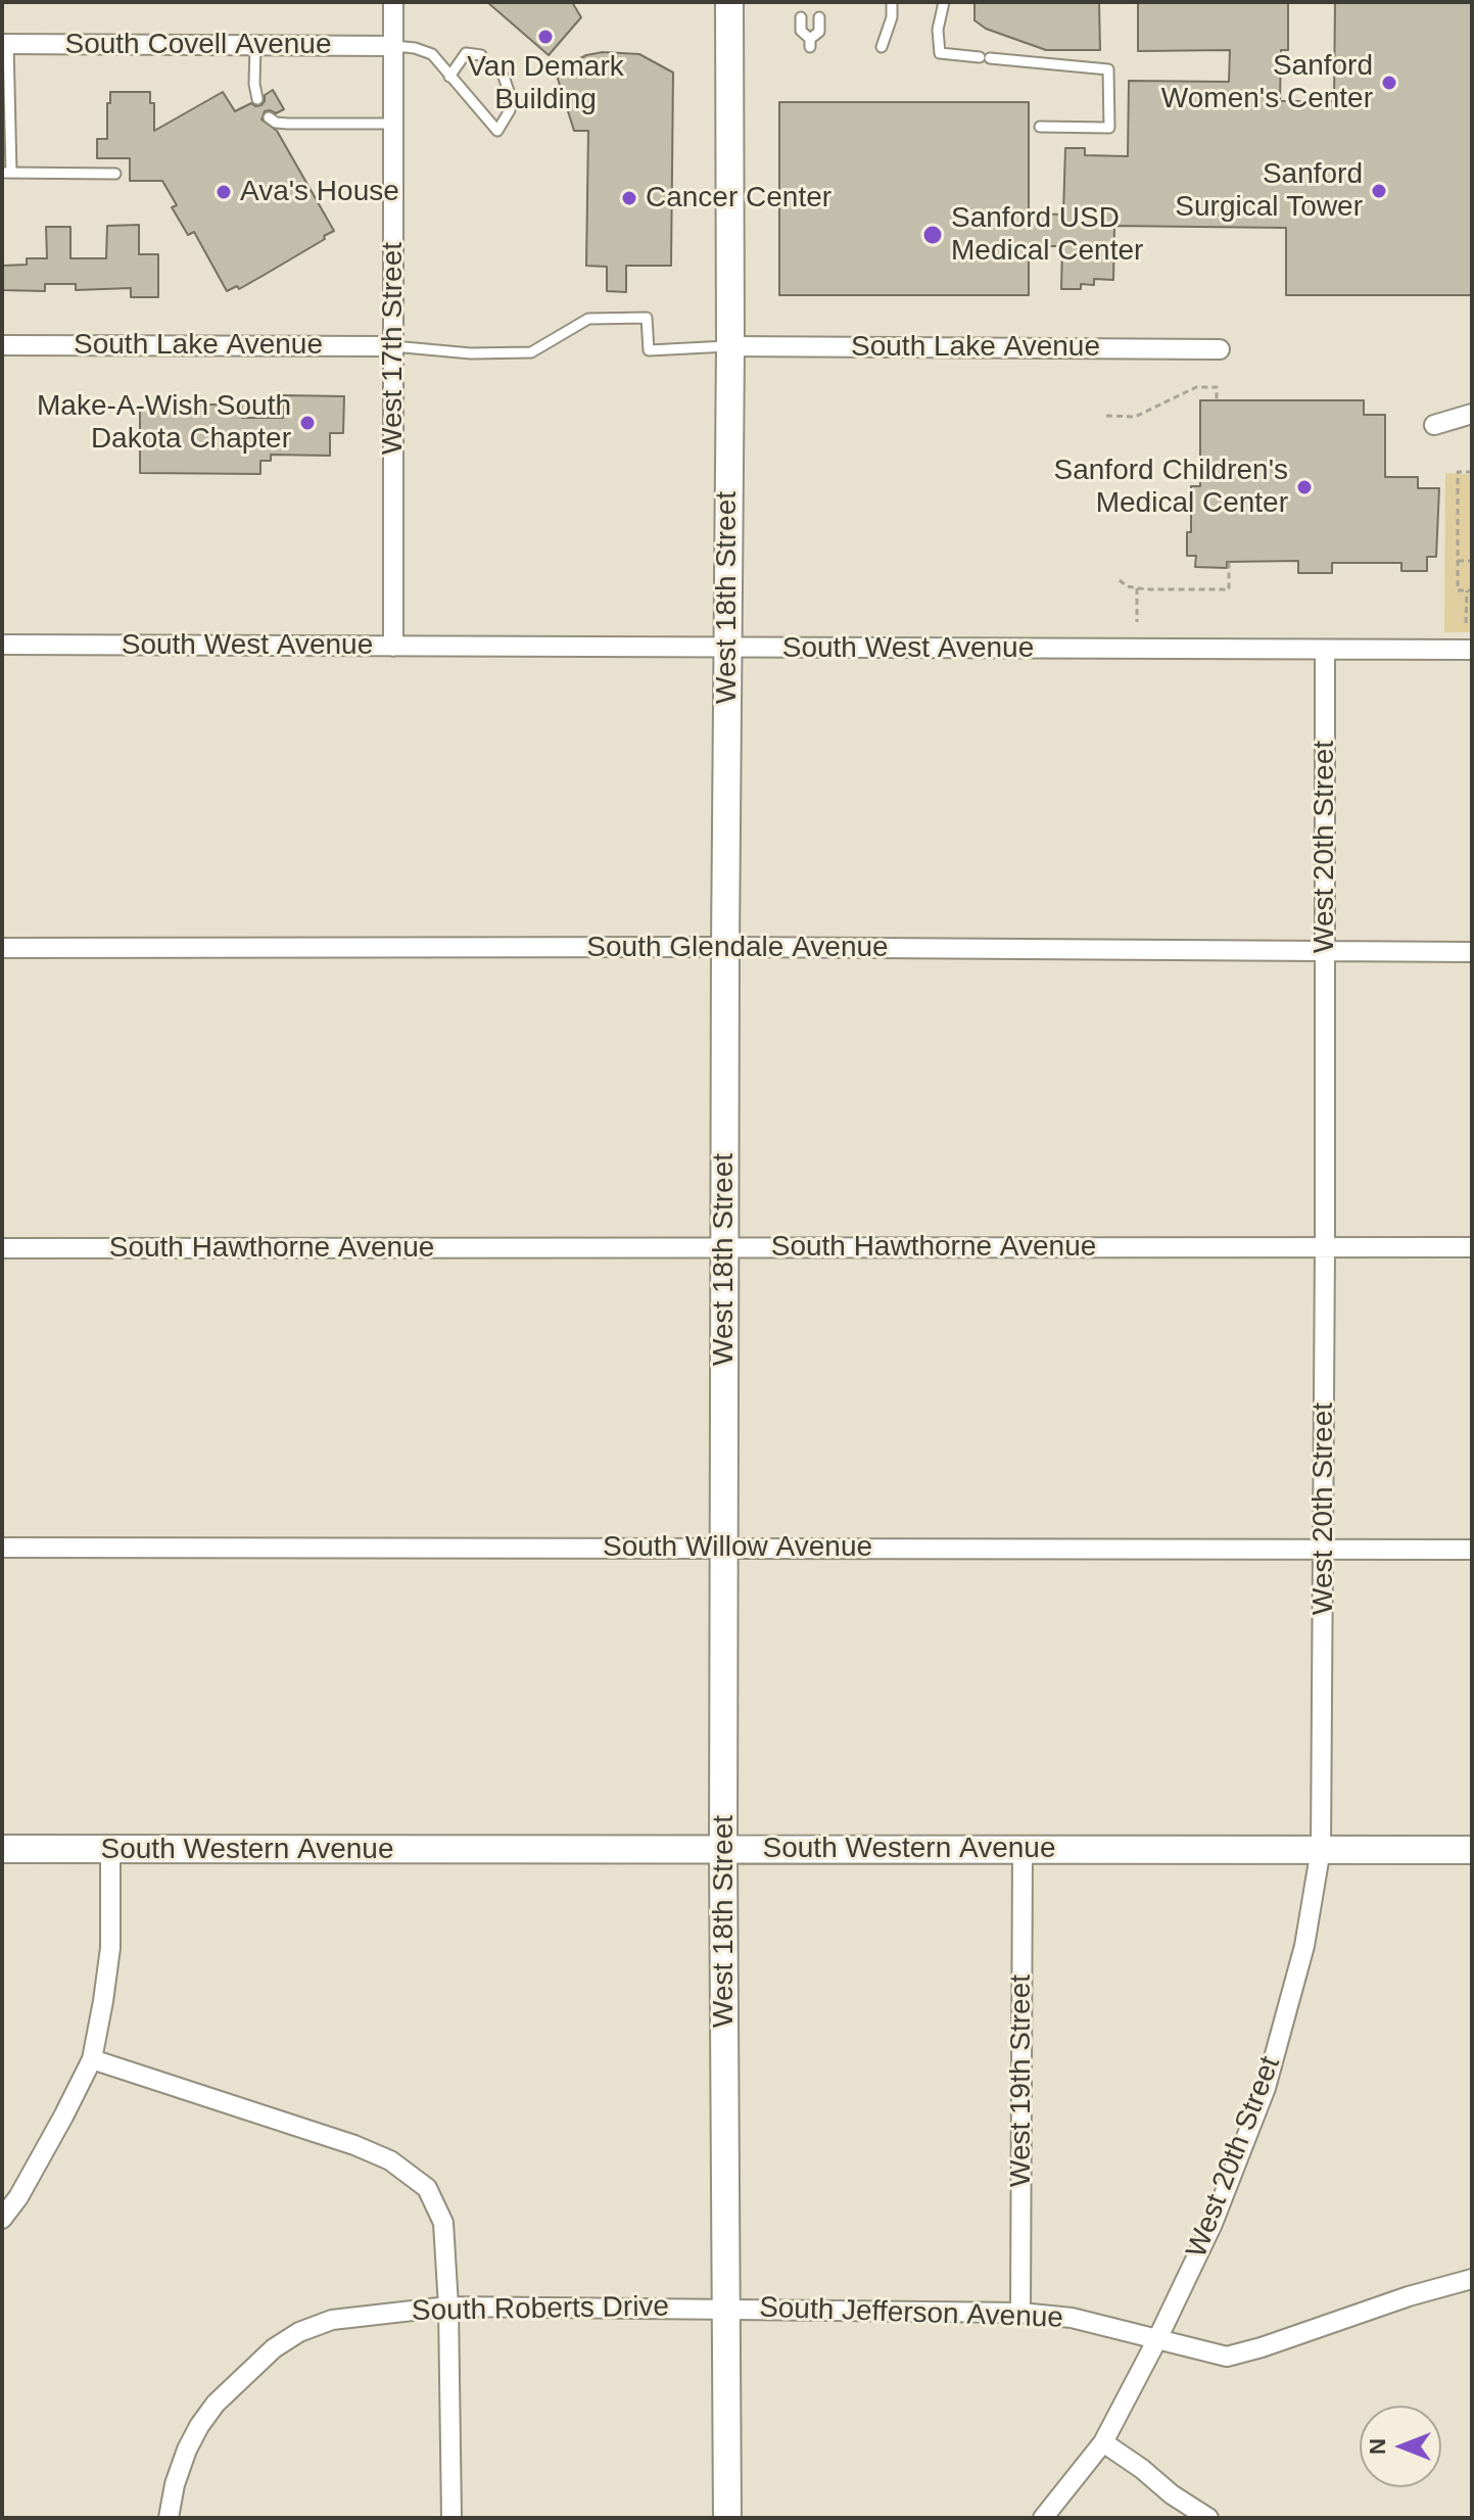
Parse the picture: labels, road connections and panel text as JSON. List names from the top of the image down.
{
  "streets": {
    "street": [
      "South Covell Avenue",
      "South Lake Avenue",
      "West 17th Street",
      "West 18th Street",
      "South West Avenue",
      "West 20th Street",
      "South Glendale Avenue",
      "South Hawthorne Avenue",
      "South Willow Avenue",
      "South Western Avenue",
      "West 19th Street",
      "South Roberts Drive",
      "South Jefferson Avenue"
    ]
  },
  "crossings": [
    ["South Covell Avenue", "West 17th Street"],
    ["South Lake Avenue", "West 17th Street"],
    ["South Lake Avenue", "West 18th Street"],
    ["West 17th Street", "South West Avenue"],
    ["West 18th Street", "South West Avenue"],
    ["West 18th Street", "South Glendale Avenue"],
    ["West 18th Street", "South Hawthorne Avenue"],
    ["West 18th Street", "South Willow Avenue"],
    ["West 18th Street", "South Western Avenue"],
    ["West 18th Street", "South Roberts Drive"],
    ["West 18th Street", "South Jefferson Avenue"],
    ["South West Avenue", "West 20th Street"],
    ["West 20th Street", "South Glendale Avenue"],
    ["West 20th Street", "South Hawthorne Avenue"],
    ["West 20th Street", "South Willow Avenue"],
    ["West 20th Street", "South Western Avenue"],
    ["West 20th Street", "South Jefferson Avenue"],
    ["South Western Avenue", "West 19th Street"],
    ["West 19th Street", "South Jefferson Avenue"],
    ["South Roberts Drive", "South Jefferson Avenue"]
  ],
  "places": [
    "Van Demark Building",
    "Sanford Women's Center",
    "Sanford Surgical Tower",
    "Ava's House",
    "Cancer Center",
    "Sanford USD Medical Center",
    "Make-A-Wish South Dakota Chapter",
    "Sanford Children's Medical Center"
  ],
  "north": "left"
}
